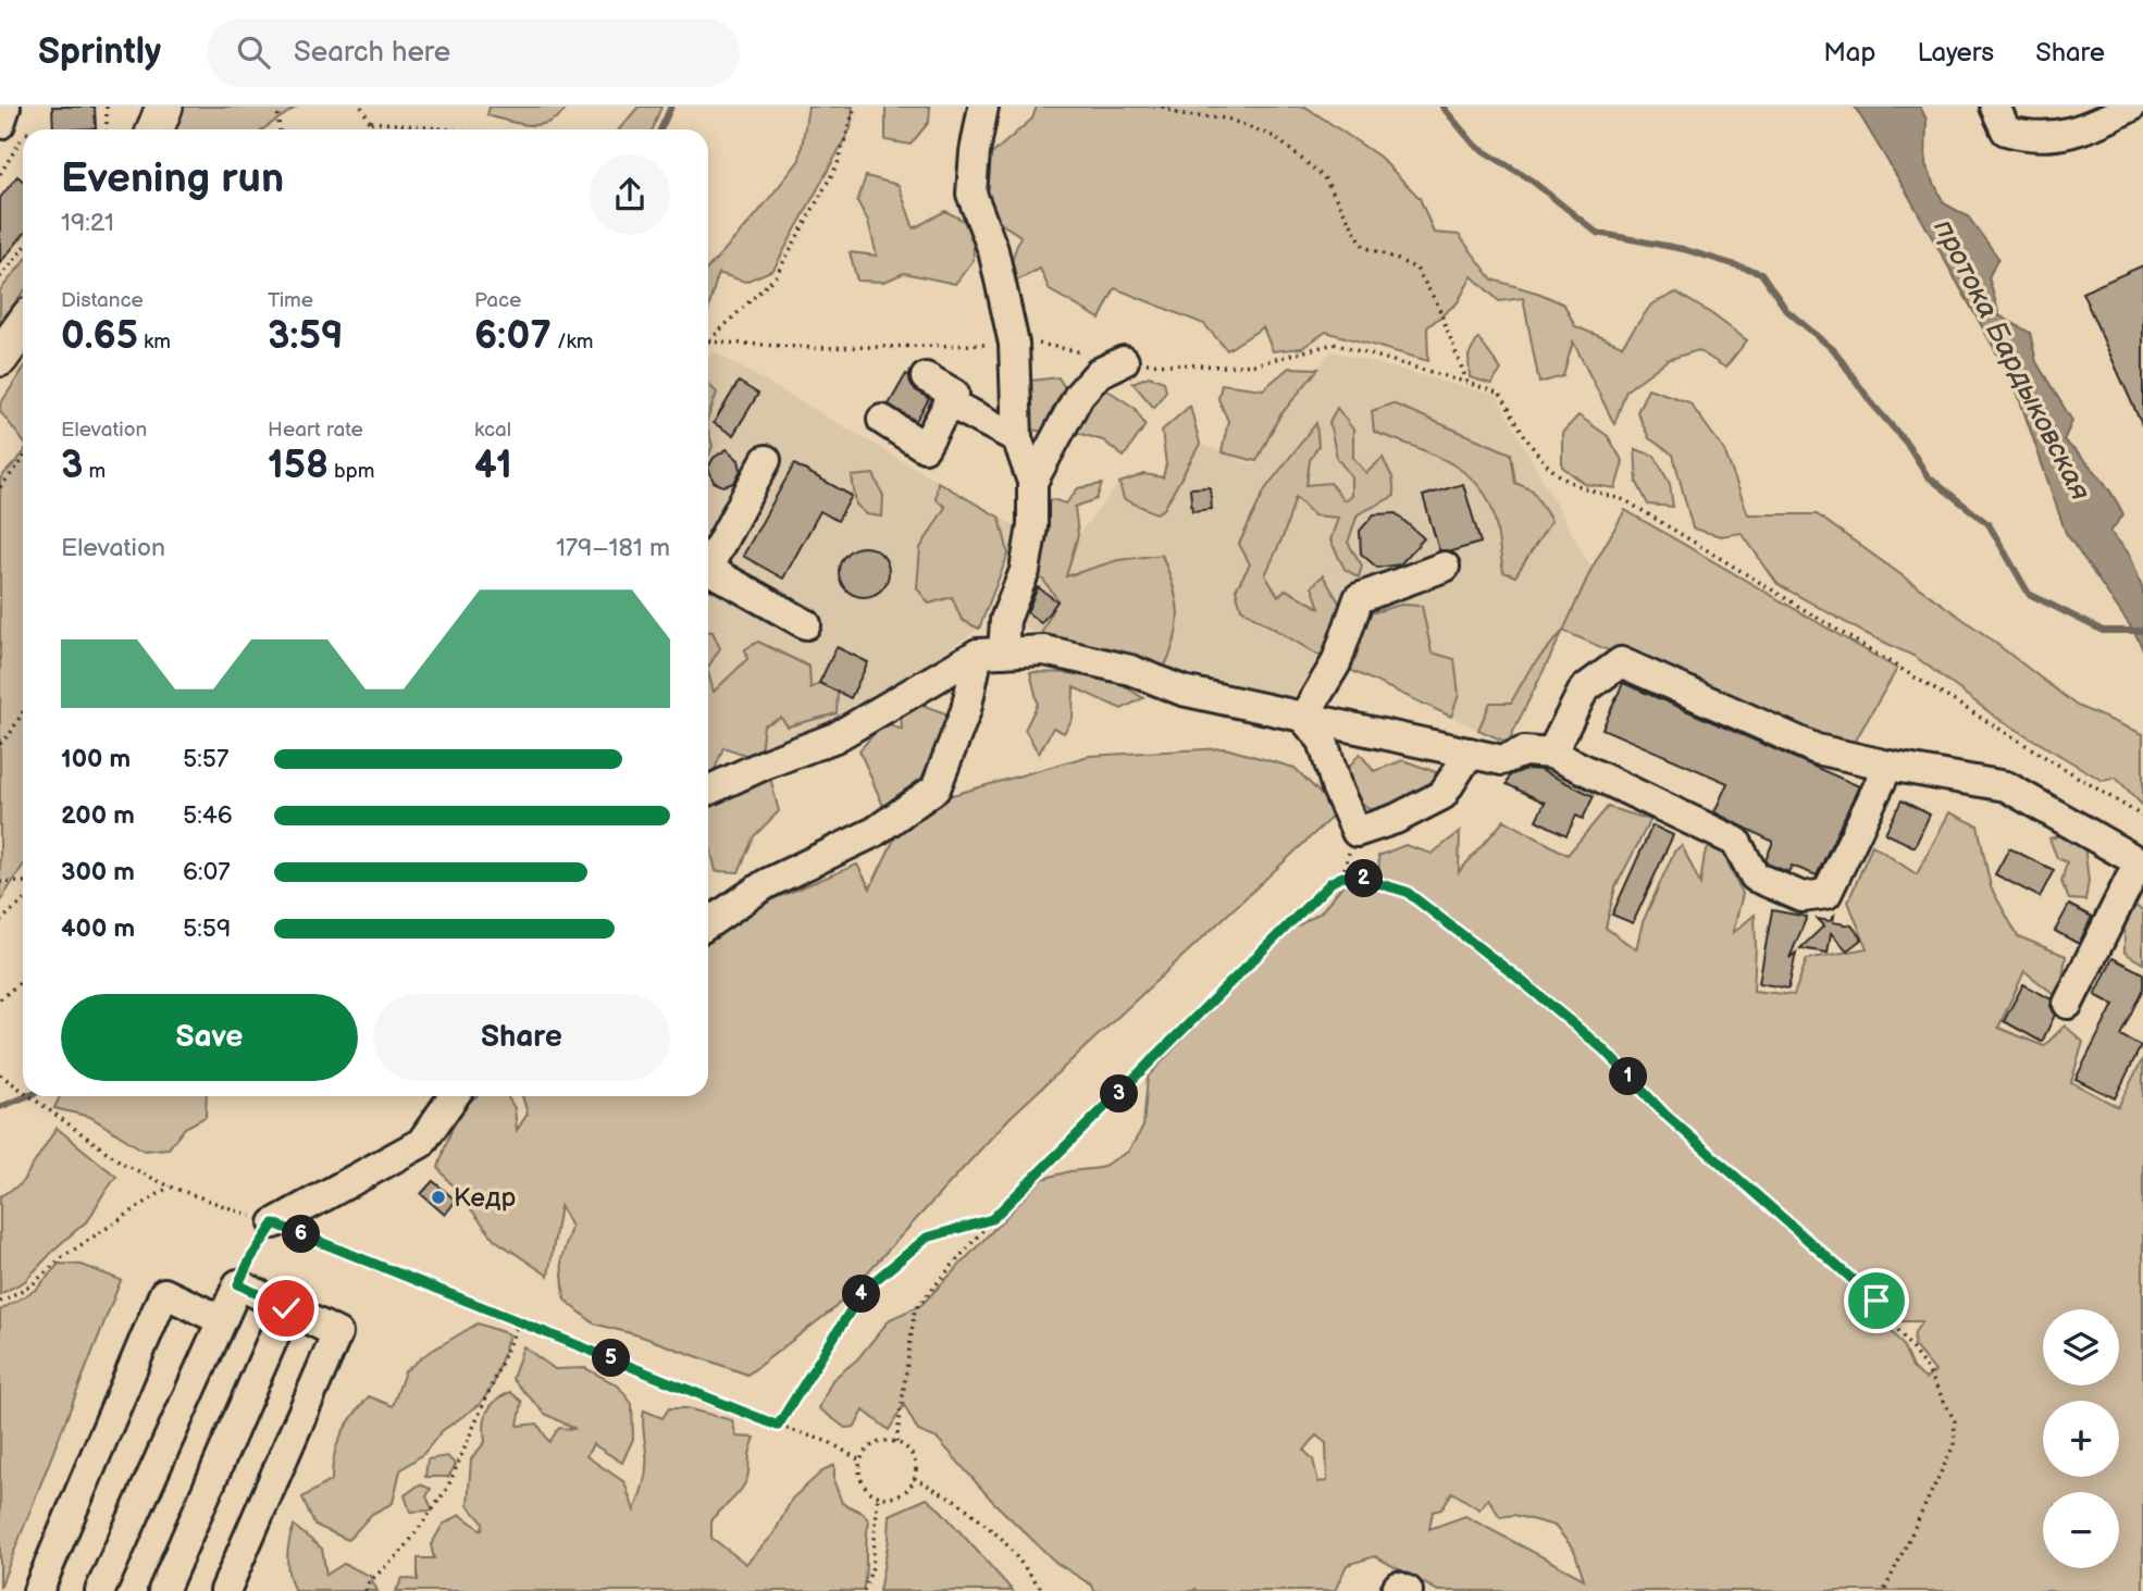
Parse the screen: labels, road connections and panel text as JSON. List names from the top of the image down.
{
  "water": ["протока Бардыковская"],
  "places": ["Кедр"],
  "page": {
    "header": "Sprintly",
    "search": "Search here",
    "nav": ["Map", "Layers", "Share"],
    "heading": ["Evening run", "19:21"],
    "stats": [
      ["Distance", "0.65 km"],
      ["Time", "3:59"],
      ["Pace", "6:07 /km"],
      ["Elevation", "3 m"],
      ["Heart rate", "158 bpm"],
      ["kcal", "41"]
    ],
    "chart": ["Elevation", "179–181 m"],
    "list": [
      {
        "name": "100 m",
        "note": "5:57"
      },
      {
        "name": "200 m",
        "note": "5:46"
      },
      {
        "name": "300 m",
        "note": "6:07"
      },
      {
        "name": "400 m",
        "note": "5:59"
      }
    ],
    "pins": [
      "2",
      "1",
      "3",
      "6",
      "4",
      "5"
    ],
    "buttons": ["Save", "Share"],
    "map_buttons": ["+", "−"]
  }
}
